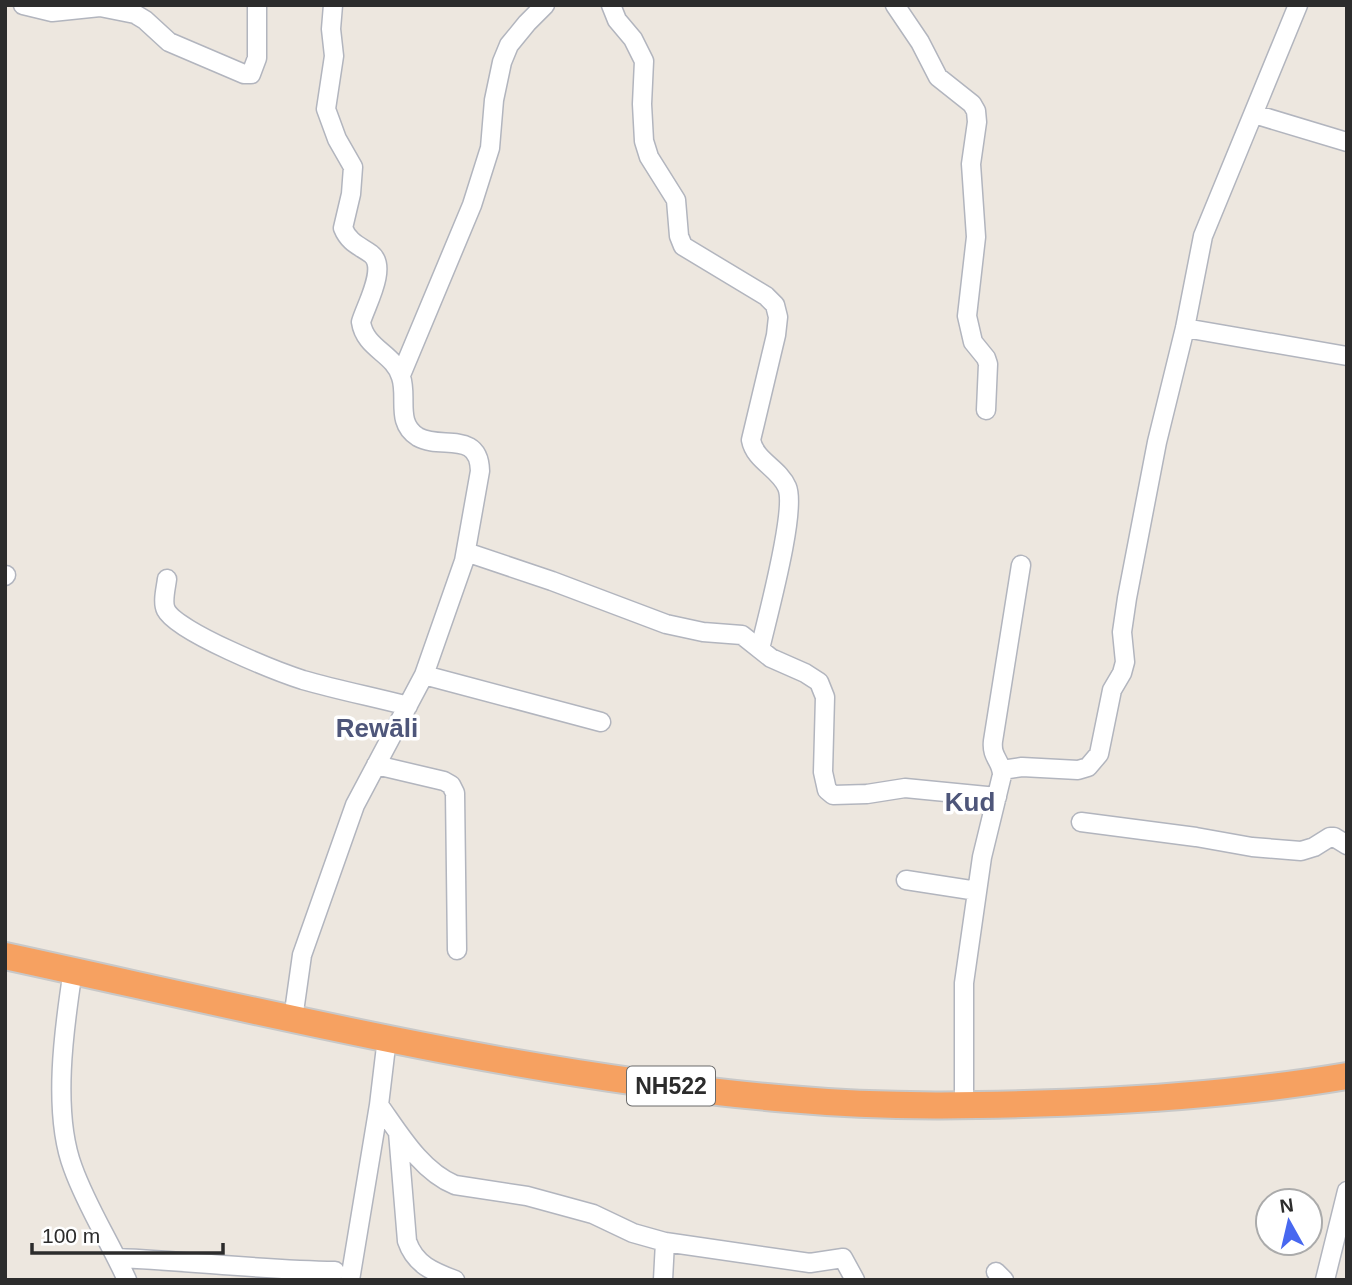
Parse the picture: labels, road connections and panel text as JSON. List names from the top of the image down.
{
  "streets": {
    "highway": ["NH522"]
  },
  "districts": ["Rewāli", "Kud"],
  "scale_bar": "100 m",
  "north": "top"
}
